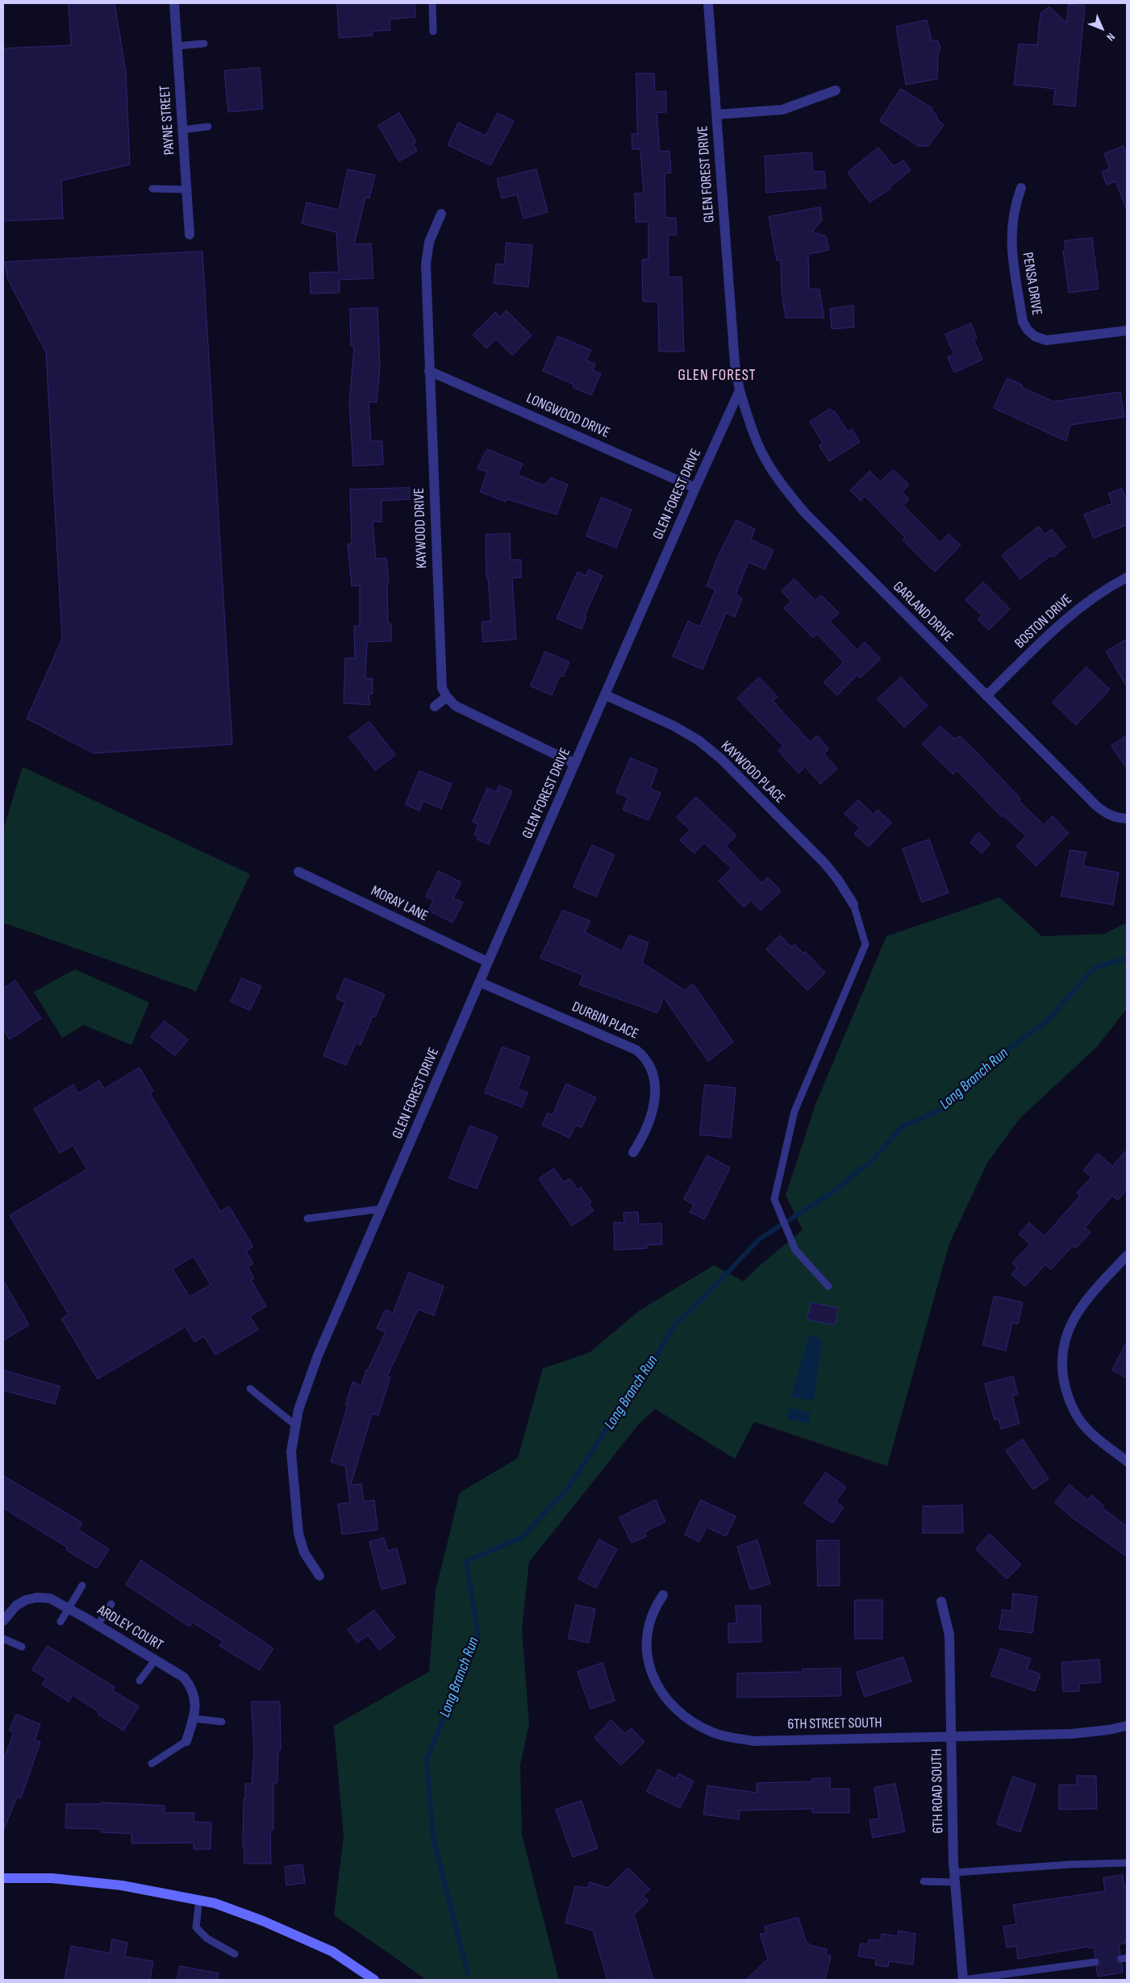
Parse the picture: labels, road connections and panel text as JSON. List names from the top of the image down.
{
  "streets": {
    "street": [
      "PAYNE STREET",
      "GLEN FOREST DRIVE",
      "PENSA DRIVE",
      "LONGWOOD DRIVE",
      "KAYWOOD DRIVE",
      "GARLAND DRIVE",
      "BOSTON DRIVE",
      "KAYWOOD PLACE",
      "MORAY LANE",
      "DURBIN PLACE",
      "ARDLEY COURT",
      "6TH STREET SOUTH",
      "6TH ROAD SOUTH"
    ]
  },
  "crossings": [
    ["GLEN FOREST DRIVE", "LONGWOOD DRIVE"],
    ["GLEN FOREST DRIVE", "GARLAND DRIVE"],
    ["GLEN FOREST DRIVE", "KAYWOOD PLACE"],
    ["GLEN FOREST DRIVE", "MORAY LANE"],
    ["GLEN FOREST DRIVE", "DURBIN PLACE"],
    ["LONGWOOD DRIVE", "KAYWOOD DRIVE"],
    ["GARLAND DRIVE", "BOSTON DRIVE"],
    ["6TH STREET SOUTH", "6TH ROAD SOUTH"]
  ],
  "districts": ["GLEN FOREST"],
  "water": ["Long Branch Run"],
  "north": "bottom right"
}
